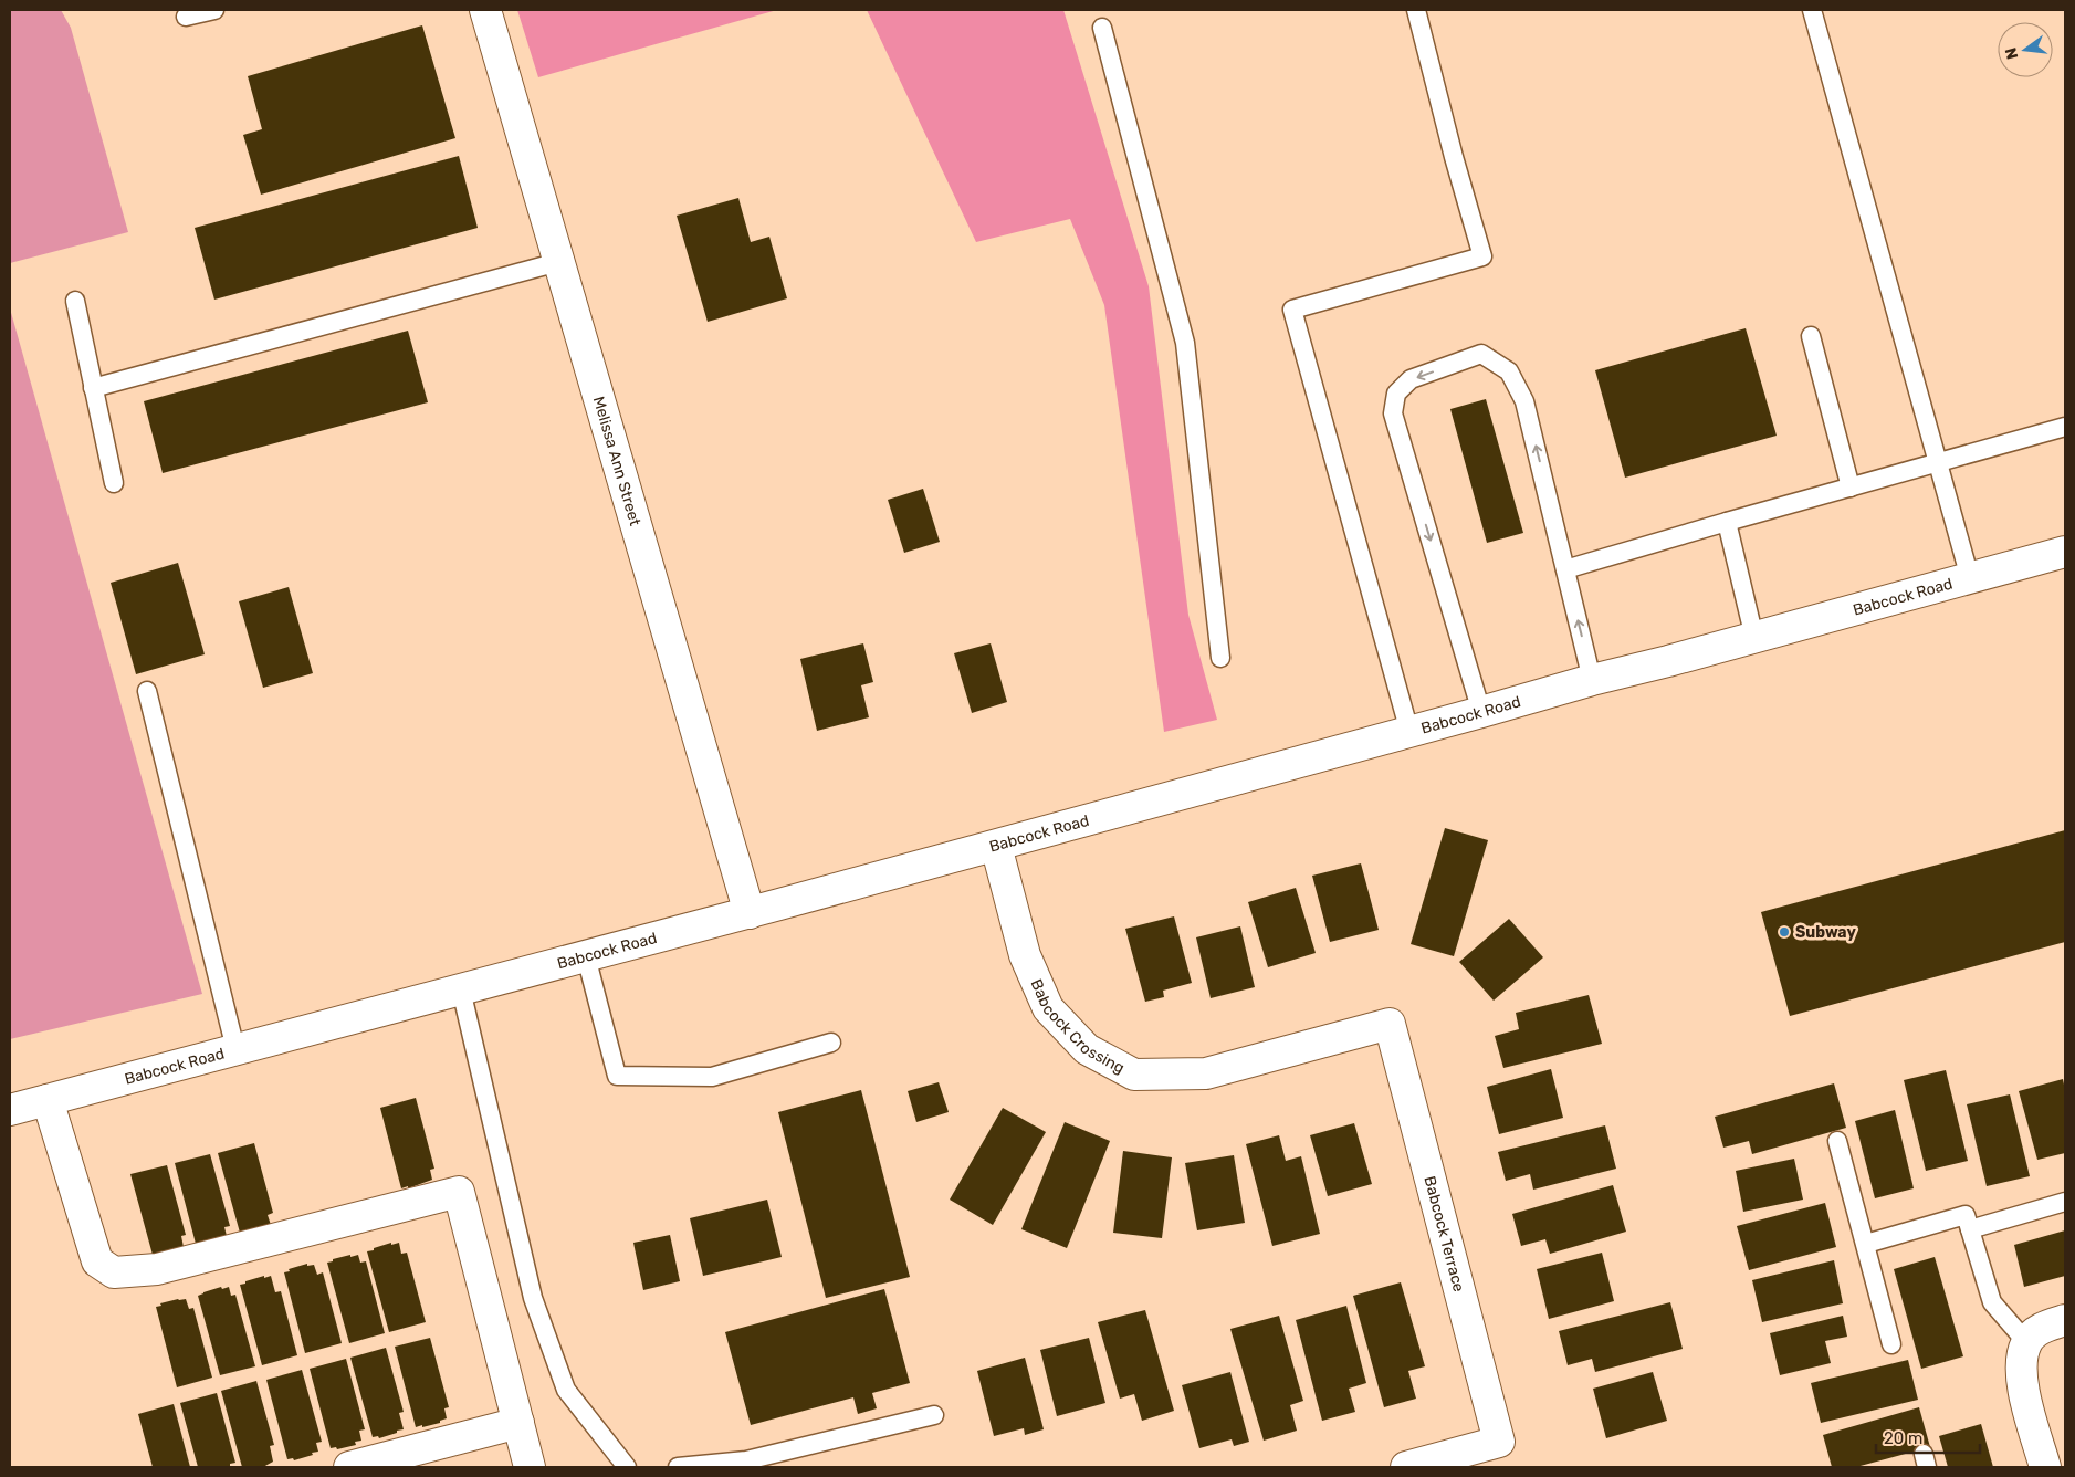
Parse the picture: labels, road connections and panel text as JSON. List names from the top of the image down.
{
  "streets": {
    "street": [
      "Melissa Ann Street",
      "Babcock Road",
      "Babcock Crossing",
      "Babcock Terrace"
    ]
  },
  "crossings": [
    ["Melissa Ann Street", "Babcock Road"],
    ["Babcock Road", "Babcock Crossing"],
    ["Babcock Crossing", "Babcock Terrace"]
  ],
  "places": ["Subway"],
  "scale_bar": "20 m",
  "north": "left"
}
